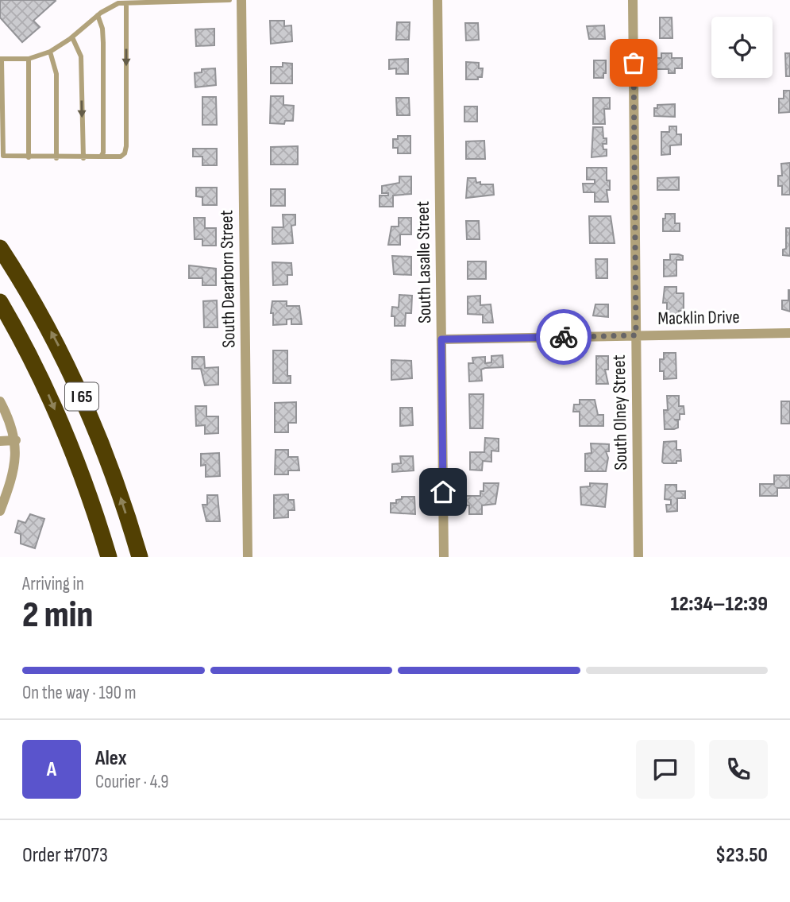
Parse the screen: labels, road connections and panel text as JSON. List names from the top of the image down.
{
  "streets": {
    "highway": ["I 65"],
    "street": [
      "South Lasalle Street",
      "South Dearborn Street",
      "Macklin Drive",
      "South Olney Street"
    ]
  },
  "crossings": [
    ["South Lasalle Street", "Macklin Drive"],
    ["Macklin Drive", "South Olney Street"]
  ],
  "page": {
    "heading": ["2 min", "Arriving in", "12:34–12:39"],
    "panel": [
      "Alex",
      "Courier · 4.9",
      "Order #7073",
      "$23.50"
    ],
    "bar": "On the way · 190 m",
    "round": "A"
  }
}
